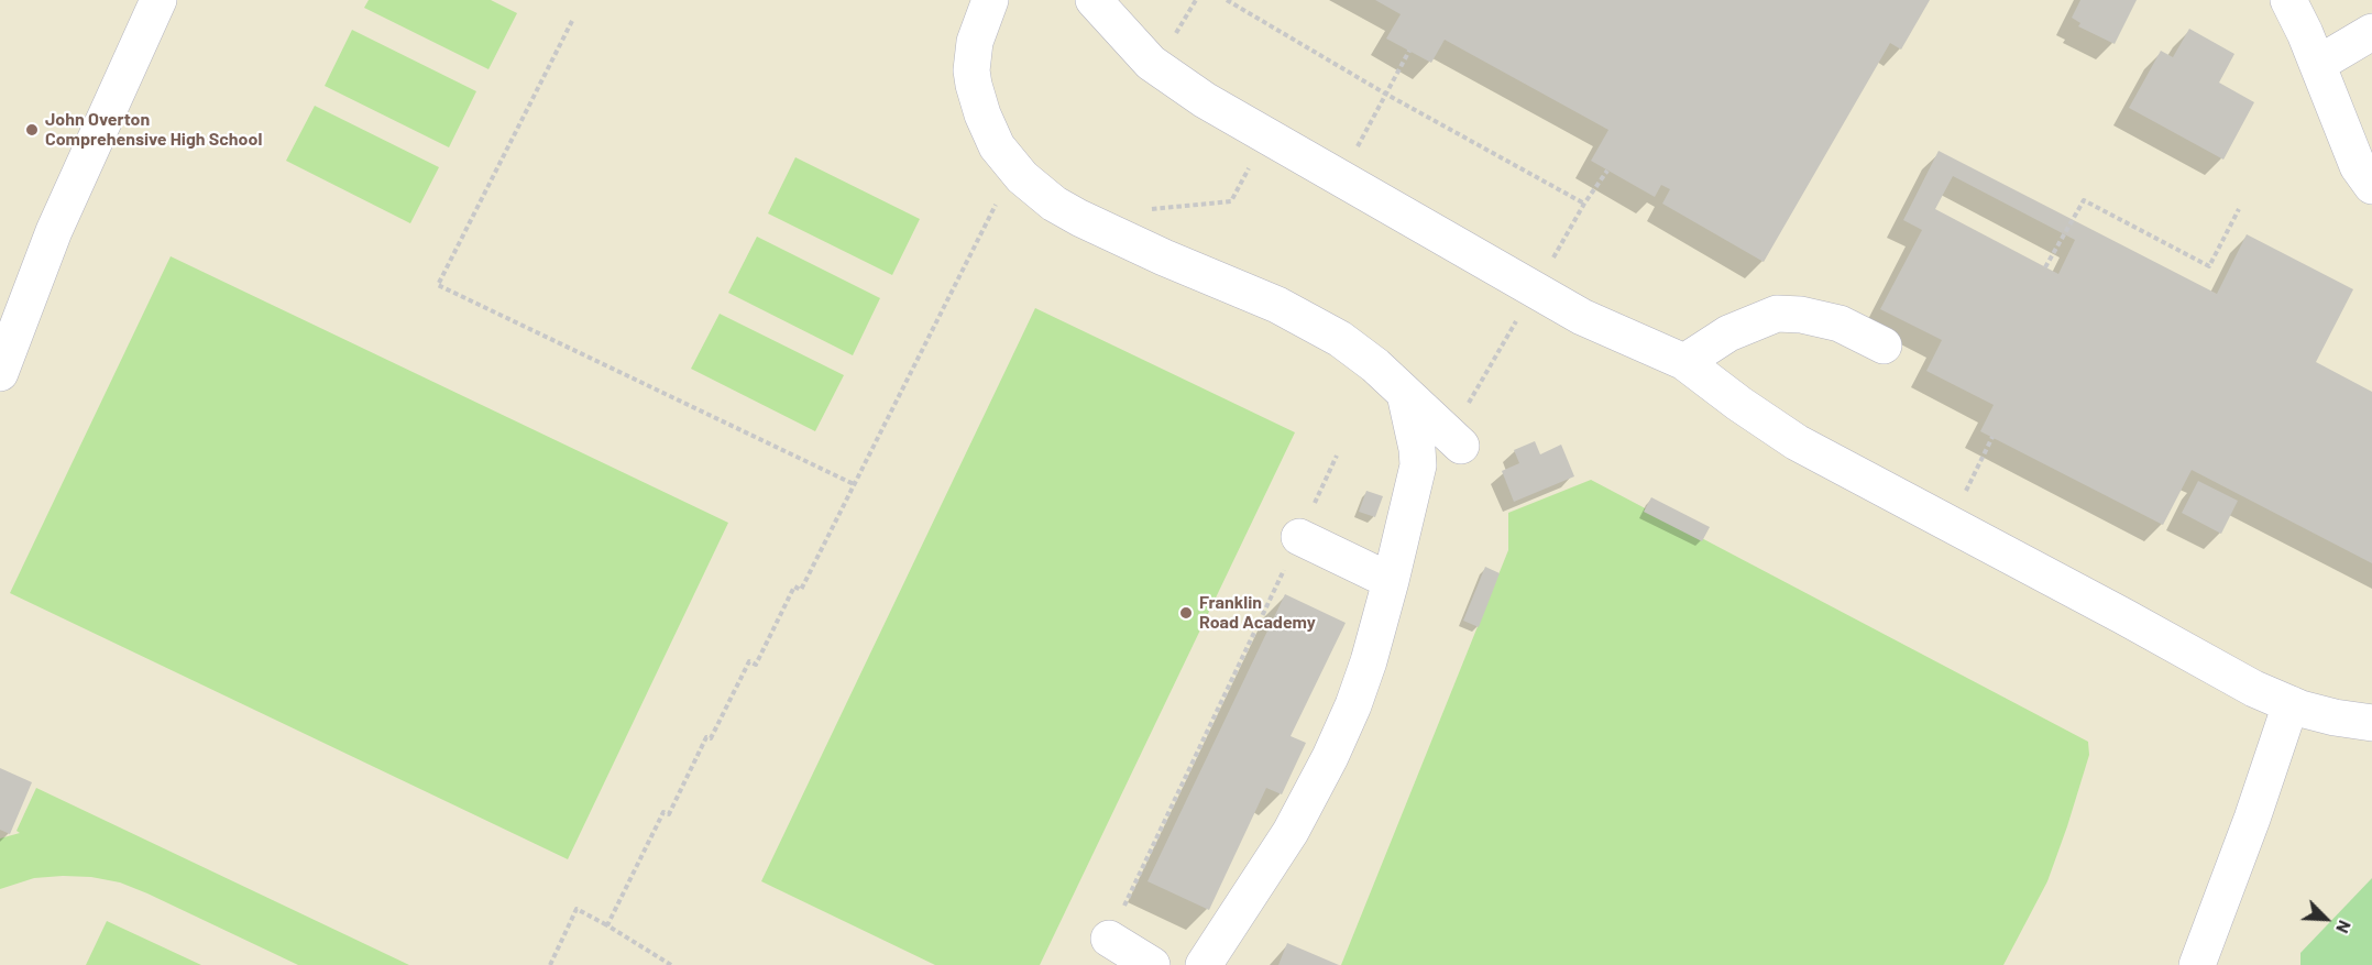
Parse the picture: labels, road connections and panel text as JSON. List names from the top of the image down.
{
  "places": ["John Overton Comprehensive High School", "Franklin Road Academy"],
  "north": "bottom right"
}
